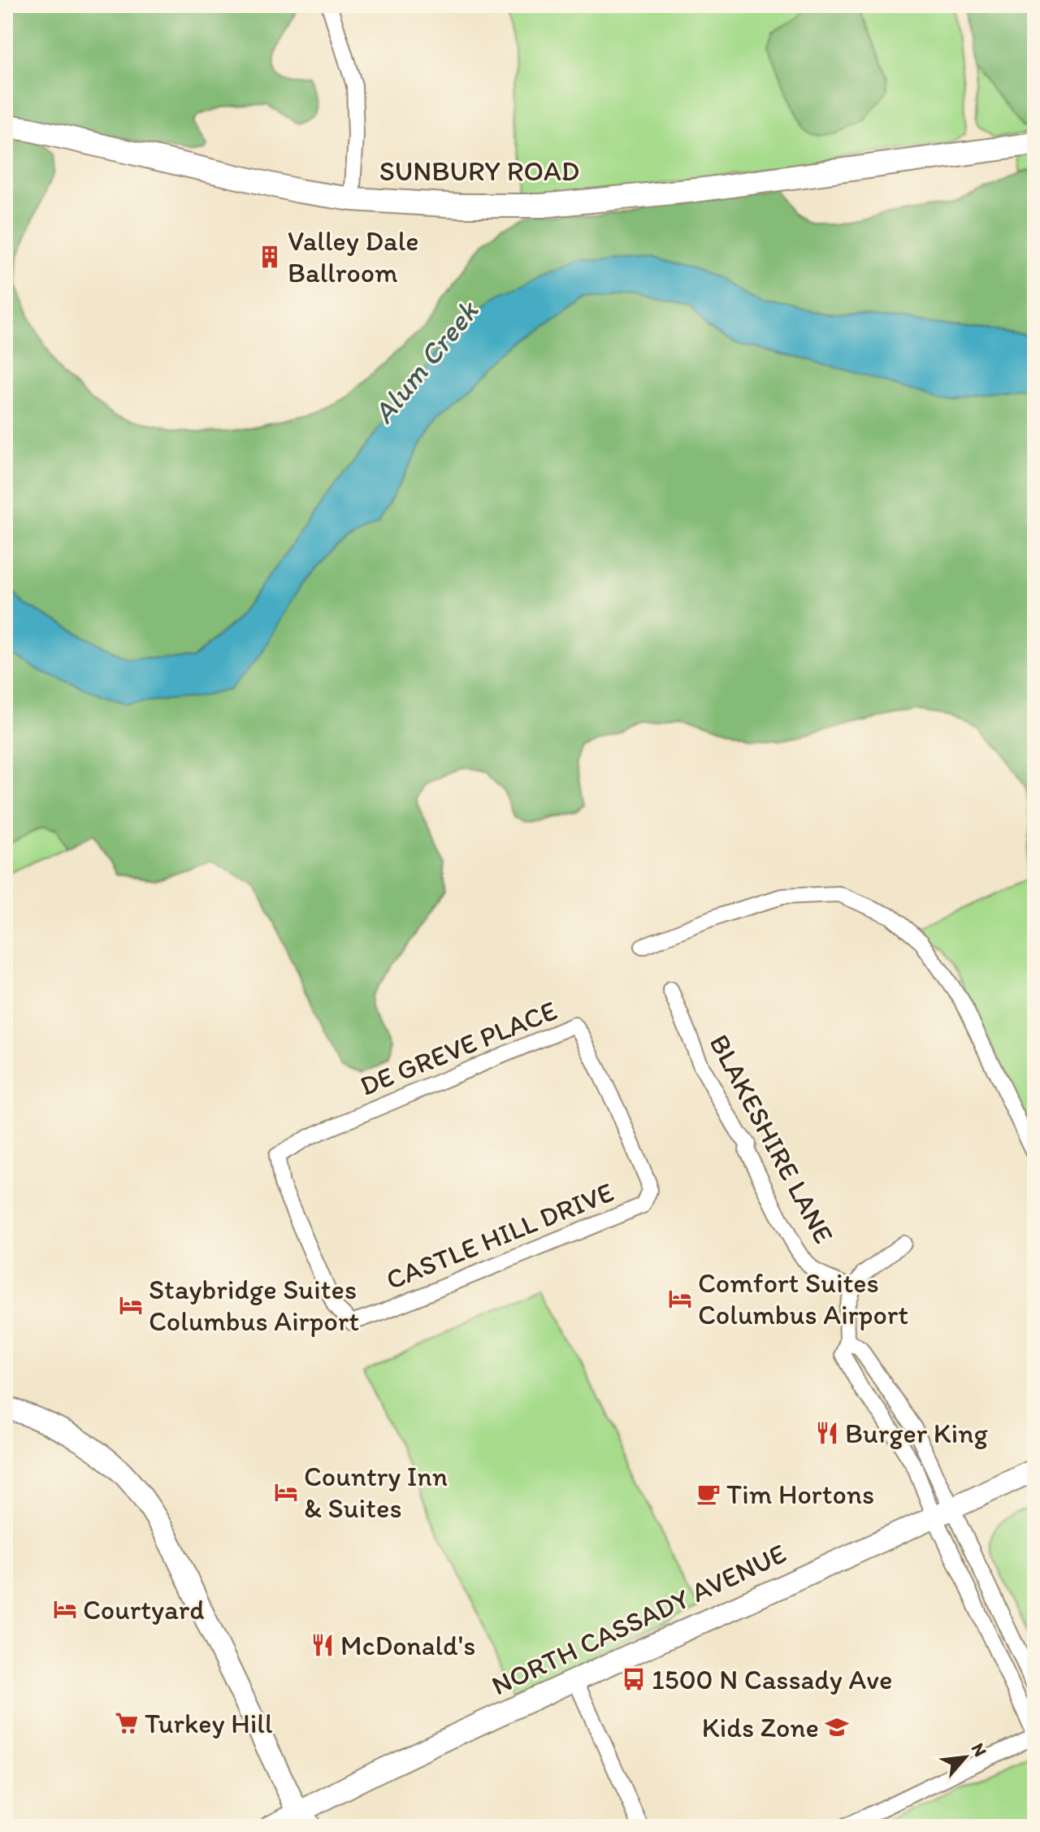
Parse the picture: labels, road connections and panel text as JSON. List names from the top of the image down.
{
  "streets": {
    "main road": ["SUNBURY ROAD", "NORTH CASSADY AVENUE"],
    "street": ["DE GREVE PLACE", "BLAKESHIRE LANE", "CASTLE HILL DRIVE"]
  },
  "crossings": [
    ["DE GREVE PLACE", "CASTLE HILL DRIVE"]
  ],
  "water": ["Alum Creek"],
  "places": {
    "building": ["Valley Dale Ballroom"],
    "hotel": [
      "Comfort Suites Columbus Airport",
      "Staybridge Suites Columbus Airport",
      "Country Inn & Suites",
      "Courtyard"
    ],
    "restaurant": ["Burger King", "McDonald's"],
    "cafe": ["Tim Hortons"],
    "bus stop": ["1500 N Cassady Ave"],
    "supermarket": ["Turkey Hill"],
    "school or university": ["Kids Zone"]
  },
  "north": "top right"
}
